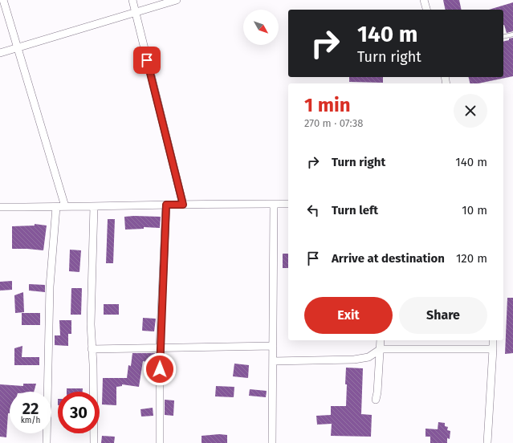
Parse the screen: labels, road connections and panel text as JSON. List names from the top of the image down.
{
  "north": "bottom right",
  "page": {
    "turn": ["140 m", "Turn right"],
    "heading": ["1 min", "270 m · 07:38"],
    "list": [
      {
        "name": "Turn right",
        "value": "140 m"
      },
      {
        "name": "Turn left",
        "value": "10 m"
      },
      {
        "name": "Arrive at destination",
        "value": "120 m"
      }
    ],
    "buttons": ["Exit", "Share"],
    "speed": "22 km/h",
    "limit": "30"
  }
}
